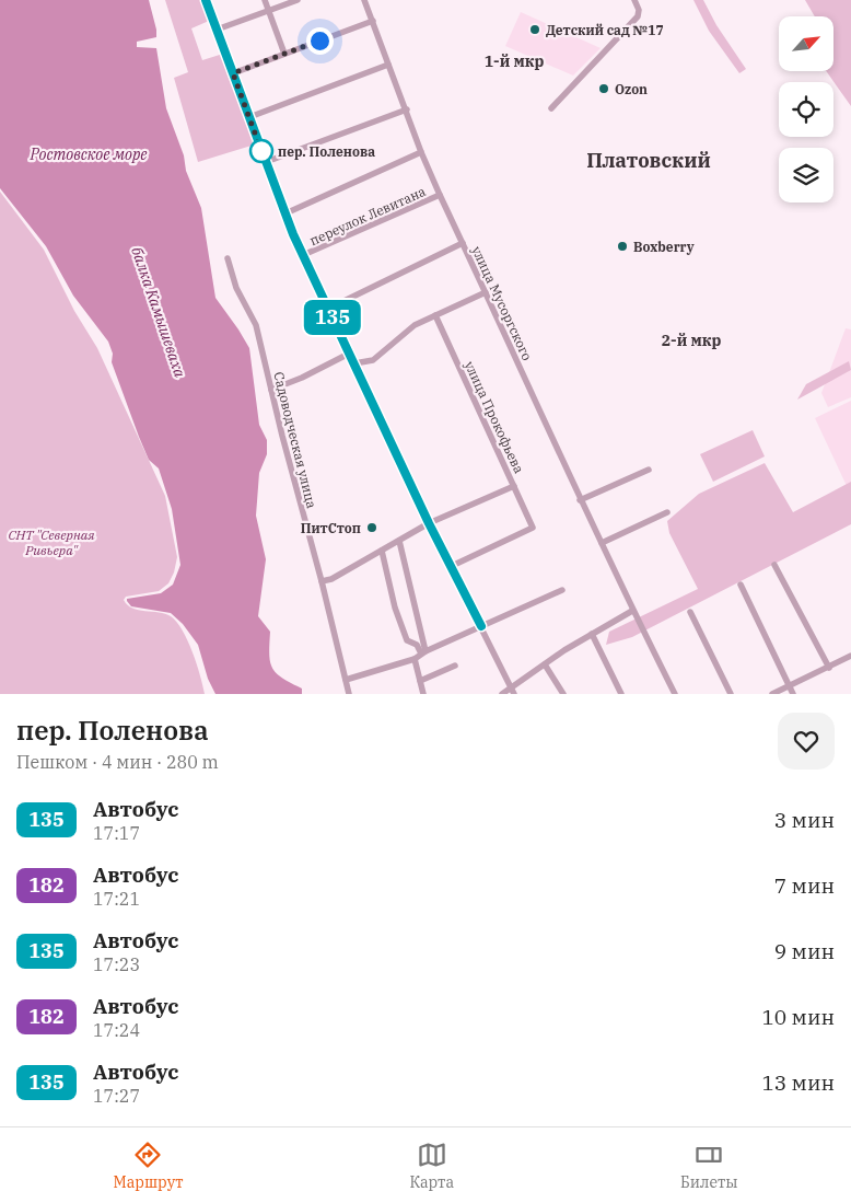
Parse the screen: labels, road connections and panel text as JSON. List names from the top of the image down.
{
  "streets": {
    "street": [
      "переулок Левитана",
      "улица Мусоргского",
      "улица Прокофьева",
      "Садоводческая улица"
    ]
  },
  "crossings": [
    ["переулок Левитана", "улица Мусоргского"]
  ],
  "districts": ["1-й мкр", "Платовский", "2-й мкр"],
  "water": ["Ростовское море", "балка Камышеваха"],
  "parks": ["СНТ \"Северная Ривьера\""],
  "places": [
    "Детский сад №17",
    "Ozon",
    "пер. Поленова",
    "Boxberry",
    "ПитСтоп"
  ],
  "lines": ["bus line 135"],
  "north": "top right",
  "page": {
    "on_map": "135",
    "heading": ["пер. Поленова", "Пешком · 4 мин · 280 m"],
    "list": [
      {
        "mark": "135",
        "name": "Автобус",
        "note": "17:17",
        "value": "3 мин"
      },
      {
        "mark": "182",
        "name": "Автобус",
        "note": "17:21",
        "value": "7 мин"
      },
      {
        "mark": "135",
        "name": "Автобус",
        "note": "17:23",
        "value": "9 мин"
      },
      {
        "mark": "182",
        "name": "Автобус",
        "note": "17:24",
        "value": "10 мин"
      },
      {
        "mark": "135",
        "name": "Автобус",
        "note": "17:27",
        "value": "13 мин"
      }
    ],
    "tabs": ["Маршрут", "Карта", "Билеты"]
  }
}
